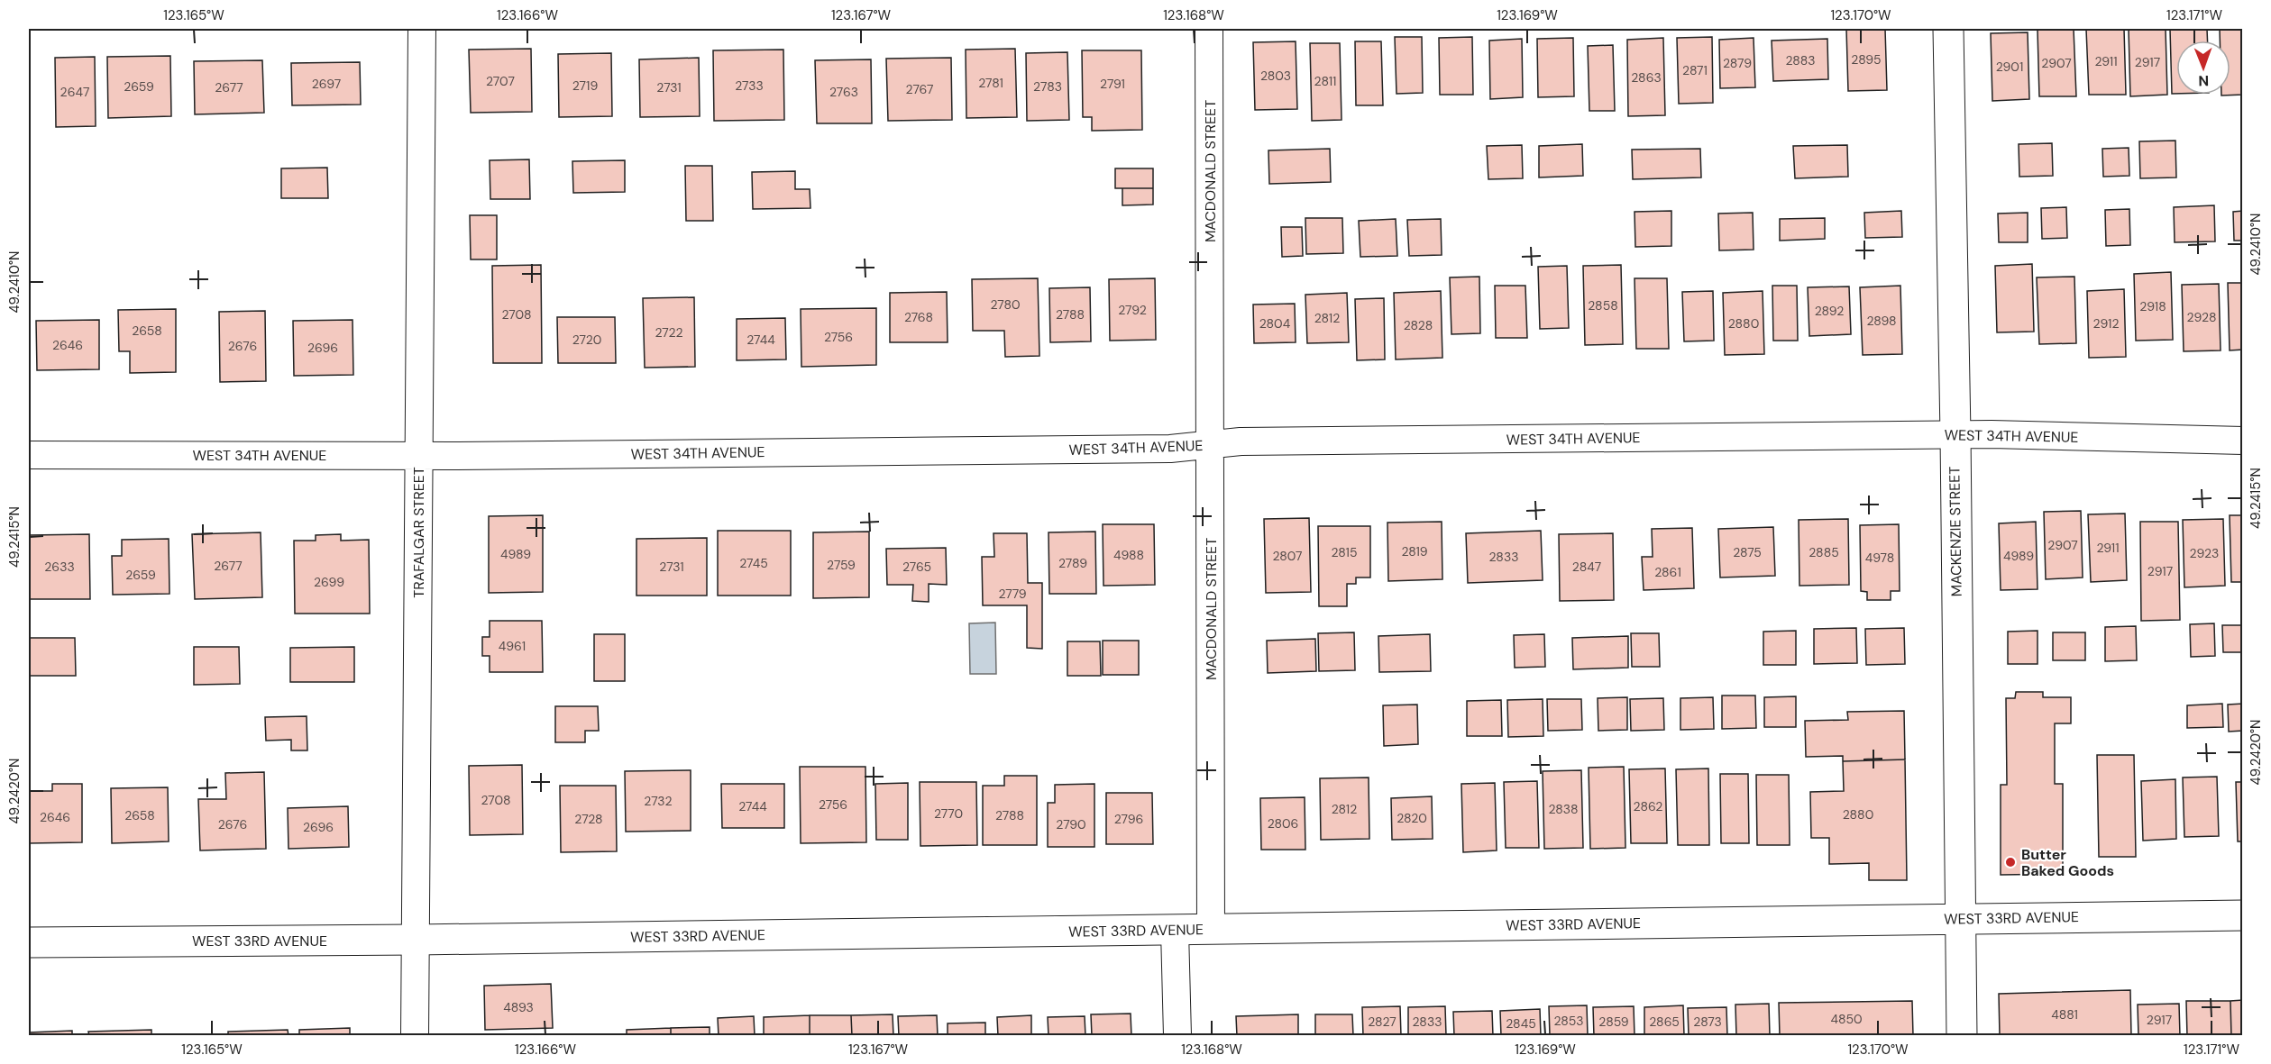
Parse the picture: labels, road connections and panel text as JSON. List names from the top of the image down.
{
  "streets": {
    "street": [
      "MACDONALD STREET",
      "WEST 34TH AVENUE",
      "MACKENZIE STREET",
      "TRAFALGAR STREET",
      "WEST 33RD AVENUE"
    ]
  },
  "crossings": [
    ["MACDONALD STREET", "WEST 34TH AVENUE"],
    ["MACDONALD STREET", "WEST 33RD AVENUE"],
    ["WEST 34TH AVENUE", "MACKENZIE STREET"],
    ["WEST 34TH AVENUE", "TRAFALGAR STREET"],
    ["MACKENZIE STREET", "WEST 33RD AVENUE"],
    ["TRAFALGAR STREET", "WEST 33RD AVENUE"]
  ],
  "places": ["Butter Baked Goods"],
  "house_numbers": [
    "2895",
    "2883",
    "2911",
    "2917",
    "2879",
    "2907",
    "2901",
    "2871",
    "2803",
    "2863",
    "2707",
    "2811",
    "2781",
    "2697",
    "2791",
    "2719",
    "2733",
    "2659",
    "2783",
    "2677",
    "2731",
    "2767",
    "2647",
    "2763",
    "2780",
    "2858",
    "2918",
    "2792",
    "2892",
    "2708",
    "2788",
    "2768",
    "2928",
    "2812",
    "2898",
    "2804",
    "2880",
    "2912",
    "2828",
    "2658",
    "2722",
    "2756",
    "2720",
    "2744",
    "2646",
    "2676",
    "2696",
    "2907",
    "2911",
    "2819",
    "2815",
    "2875",
    "2885",
    "2923",
    "4989",
    "4988",
    "2807",
    "4989",
    "2833",
    "4978",
    "2745",
    "2789",
    "2759",
    "2677",
    "2633",
    "2731",
    "2765",
    "2847",
    "2917",
    "2861",
    "2659",
    "2699",
    "2779",
    "4961",
    "2708",
    "2732",
    "2756",
    "2744",
    "2862",
    "2812",
    "2838",
    "2770",
    "2880",
    "2658",
    "2788",
    "2646",
    "2820",
    "2728",
    "2796",
    "2806",
    "2676",
    "2790",
    "2696",
    "4893",
    "4881",
    "4850",
    "2917",
    "2853",
    "2827",
    "2833",
    "2859",
    "2865",
    "2873",
    "2845"
  ],
  "north": "bottom",
  "coordinates": [
    "123.165°W",
    "123.166°W",
    "123.167°W",
    "123.168°W",
    "123.169°W",
    "123.170°W",
    "123.171°W",
    "49.2410°N",
    "49.2415°N",
    "49.2420°N"
  ]
}
